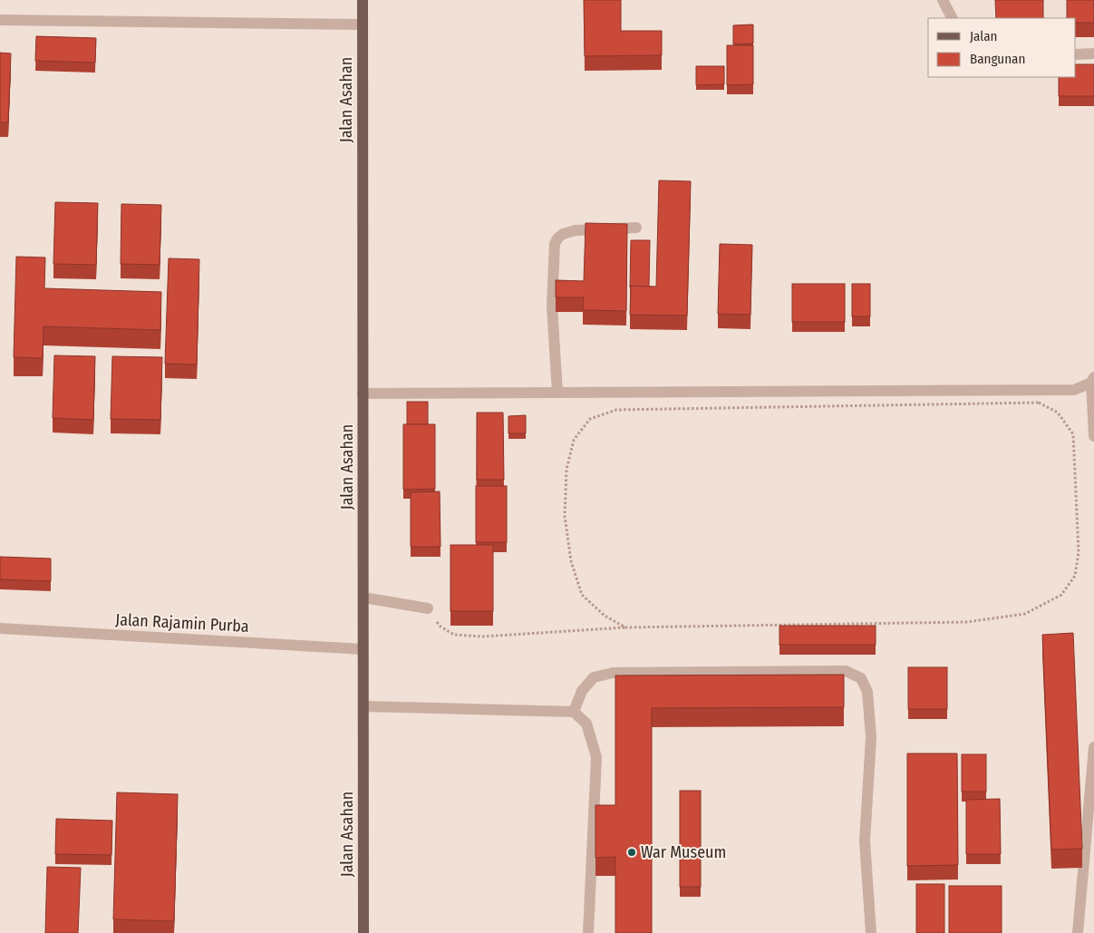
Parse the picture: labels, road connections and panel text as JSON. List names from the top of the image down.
{
  "streets": {
    "main road": ["Jalan Asahan"],
    "street": ["Jalan Rajamin Purba"]
  },
  "crossings": [
    ["Jalan Asahan", "Jalan Rajamin Purba"]
  ],
  "places": ["War Museum"],
  "legend": ["Jalan", "Bangunan"]
}
